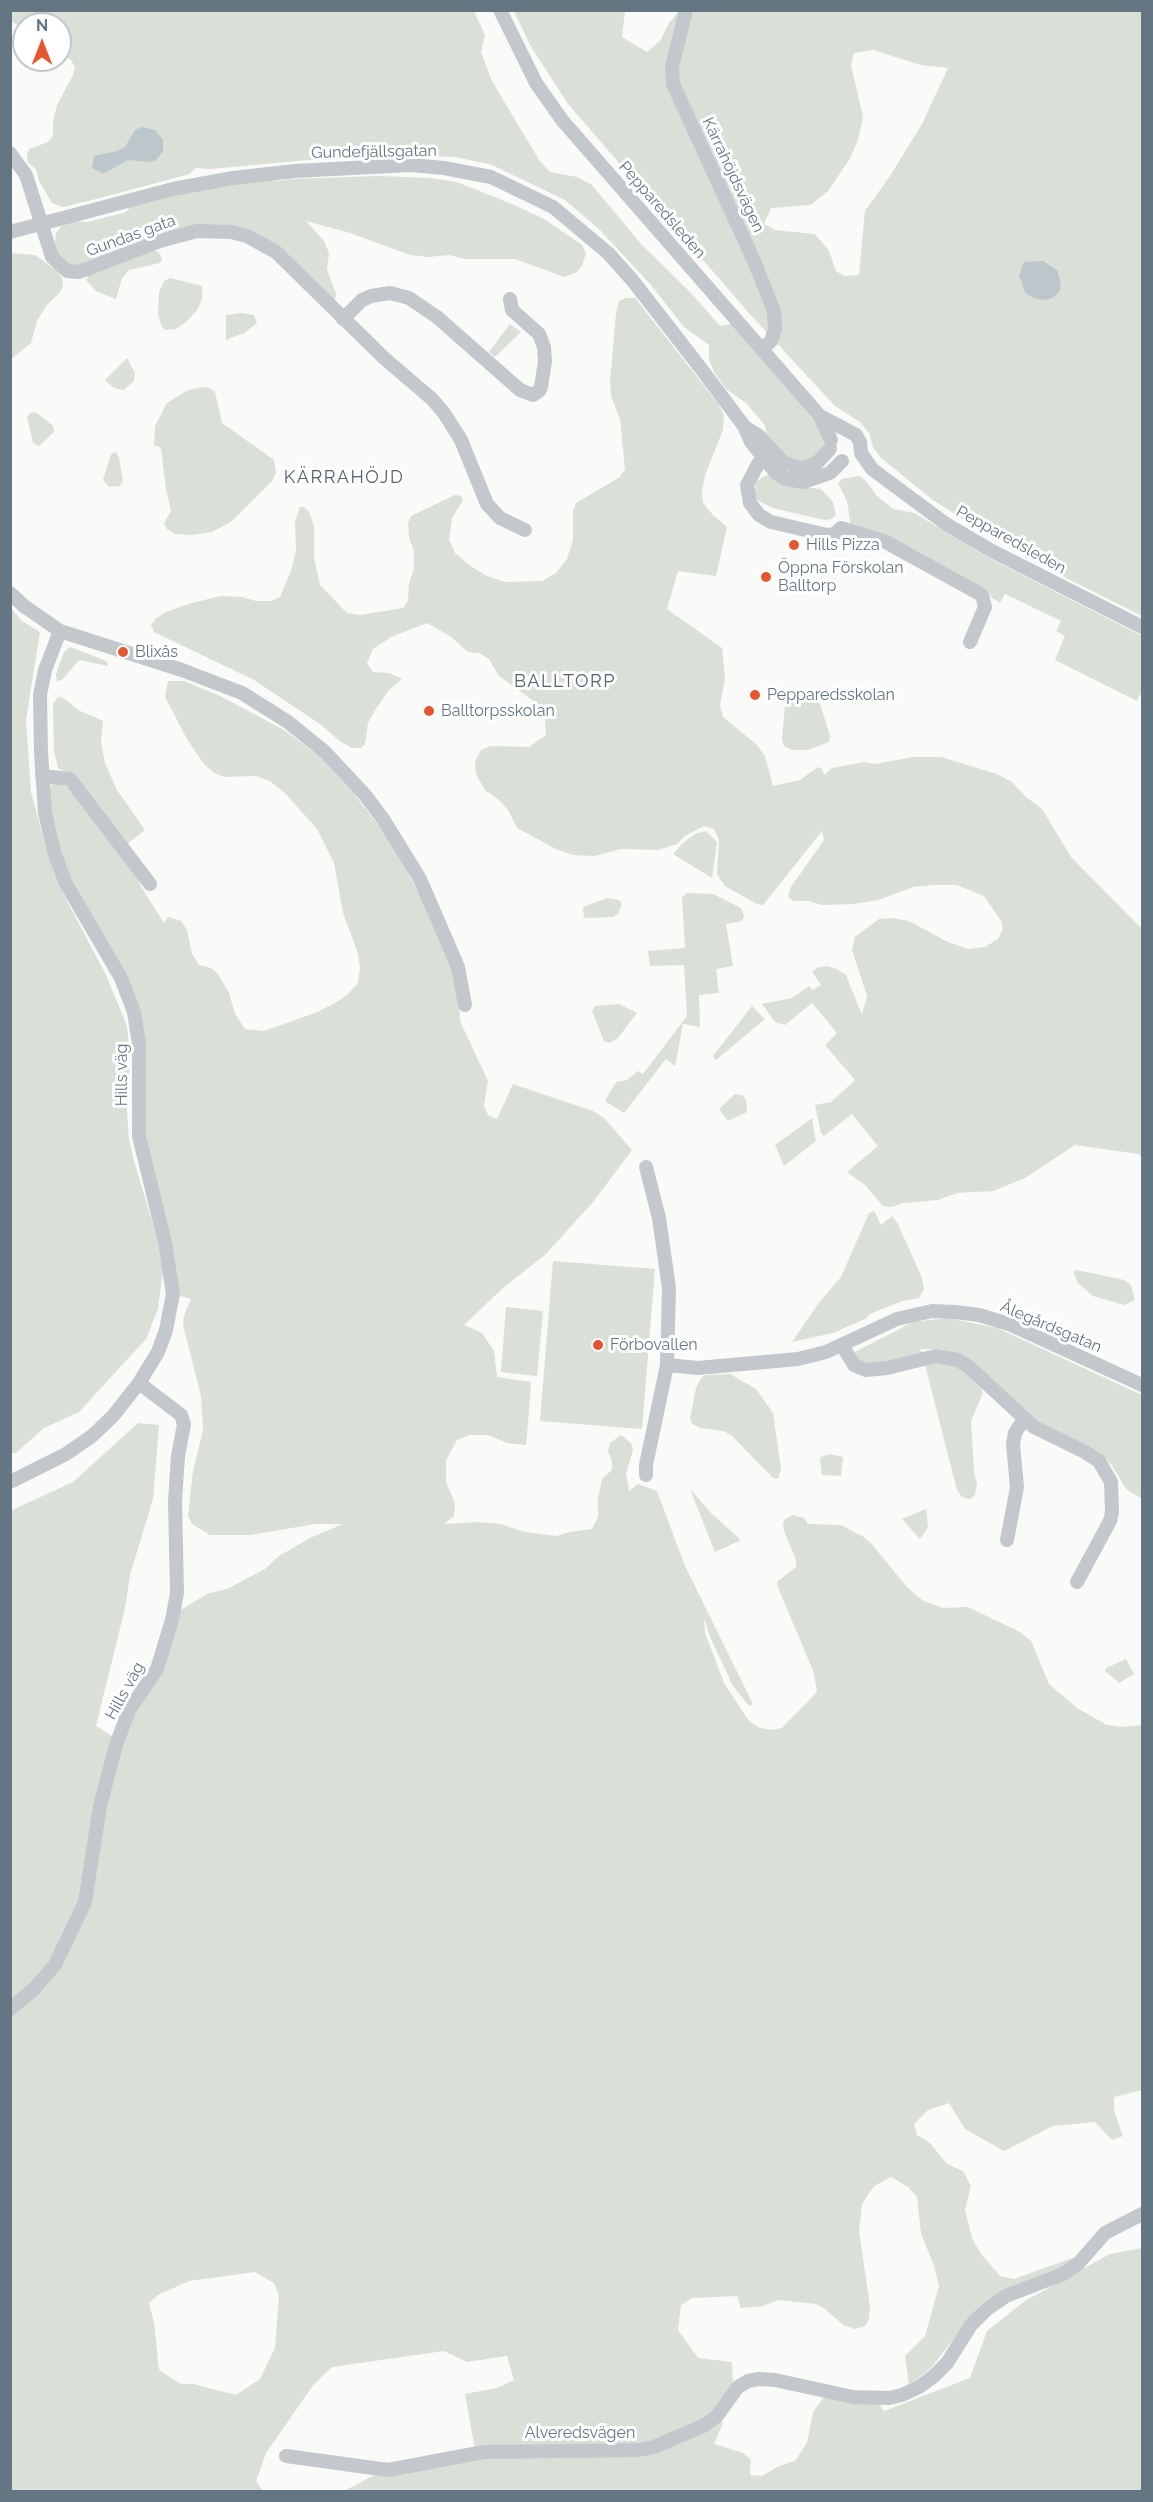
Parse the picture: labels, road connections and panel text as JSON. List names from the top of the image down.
{
  "streets": {
    "street": [
      "Gundefjällsgatan",
      "Kärrahöjdsvägen",
      "Pepparedsleden",
      "Gundas gata",
      "Hills väg",
      "Ålegårdsgatan",
      "Alveredsvägen"
    ]
  },
  "crossings": [
    ["Gundefjällsgatan", "Pepparedsleden"],
    ["Gundefjällsgatan", "Gundas gata"],
    ["Kärrahöjdsvägen", "Pepparedsleden"]
  ],
  "districts": ["KÄRRAHÖJD", "BALLTORP"],
  "places": [
    "Hills Pizza",
    "Öppna Förskolan Balltorp",
    "Blixås",
    "Pepparedsskolan",
    "Balltorpsskolan",
    "Förbovallen"
  ],
  "north": "top"
}
